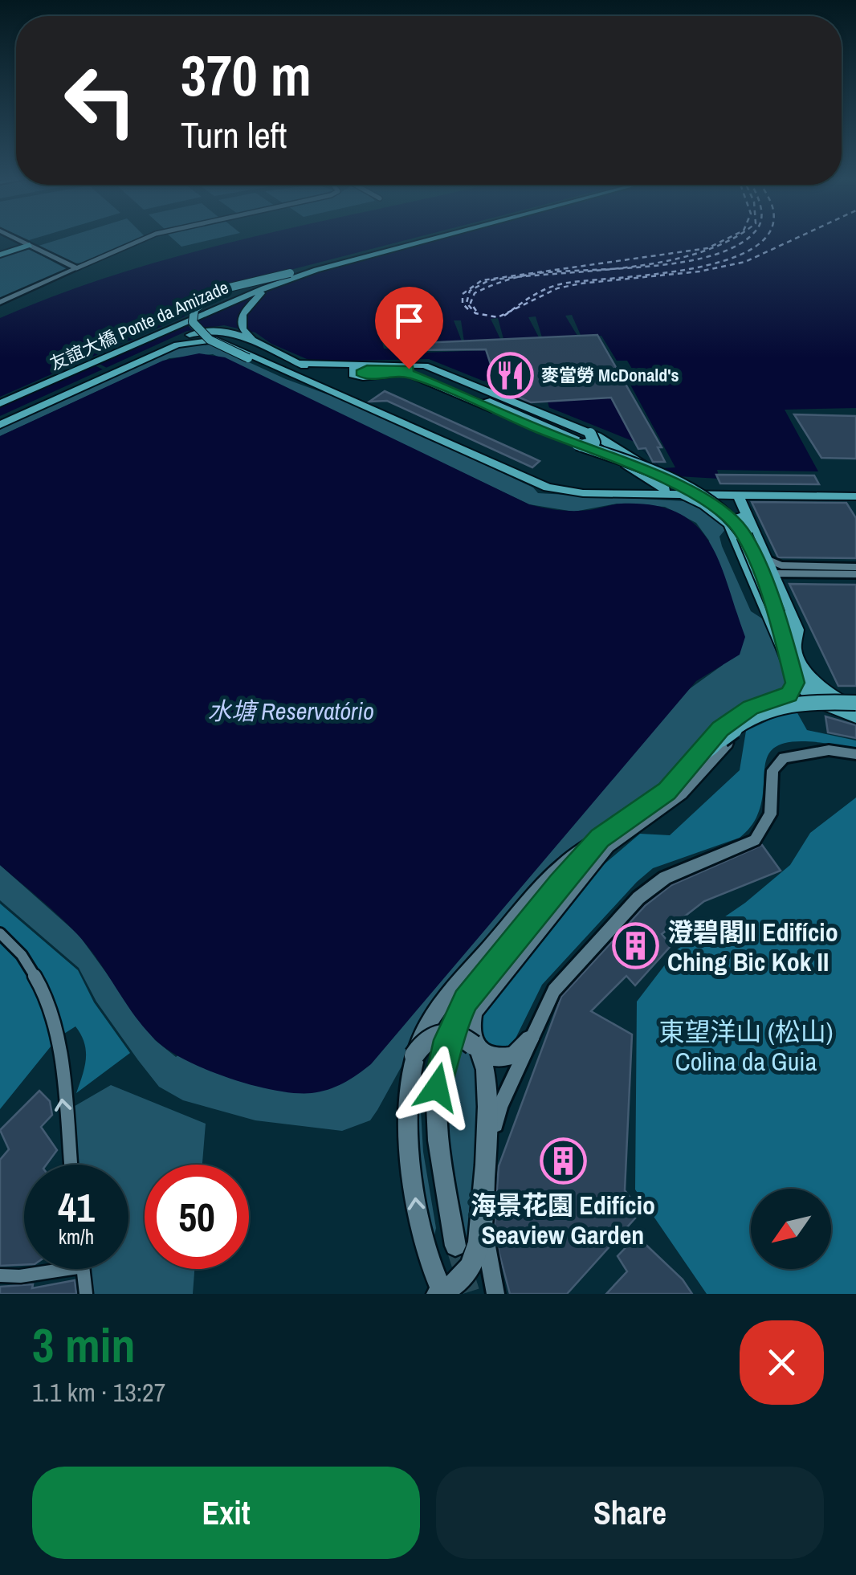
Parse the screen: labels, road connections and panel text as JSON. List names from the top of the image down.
{
  "streets": {
    "main road": ["友誼大橋 Ponte da Amizade"]
  },
  "water": ["水塘 Reservatório"],
  "parks": ["東望洋山 (松山) Colina da Guia"],
  "places": {
    "restaurant": ["麥當勞 McDonald's"],
    "building": ["澄碧閣II Edifício Ching Bic Kok II", "海景花園 Edifício Seaview Garden"]
  },
  "north": "bottom left",
  "page": {
    "turn": ["370 m", "Turn left"],
    "speed": "41 km/h",
    "limit": "50",
    "heading": ["3 min", "1.1 km · 13:27"],
    "buttons": ["Exit", "Share"]
  }
}
